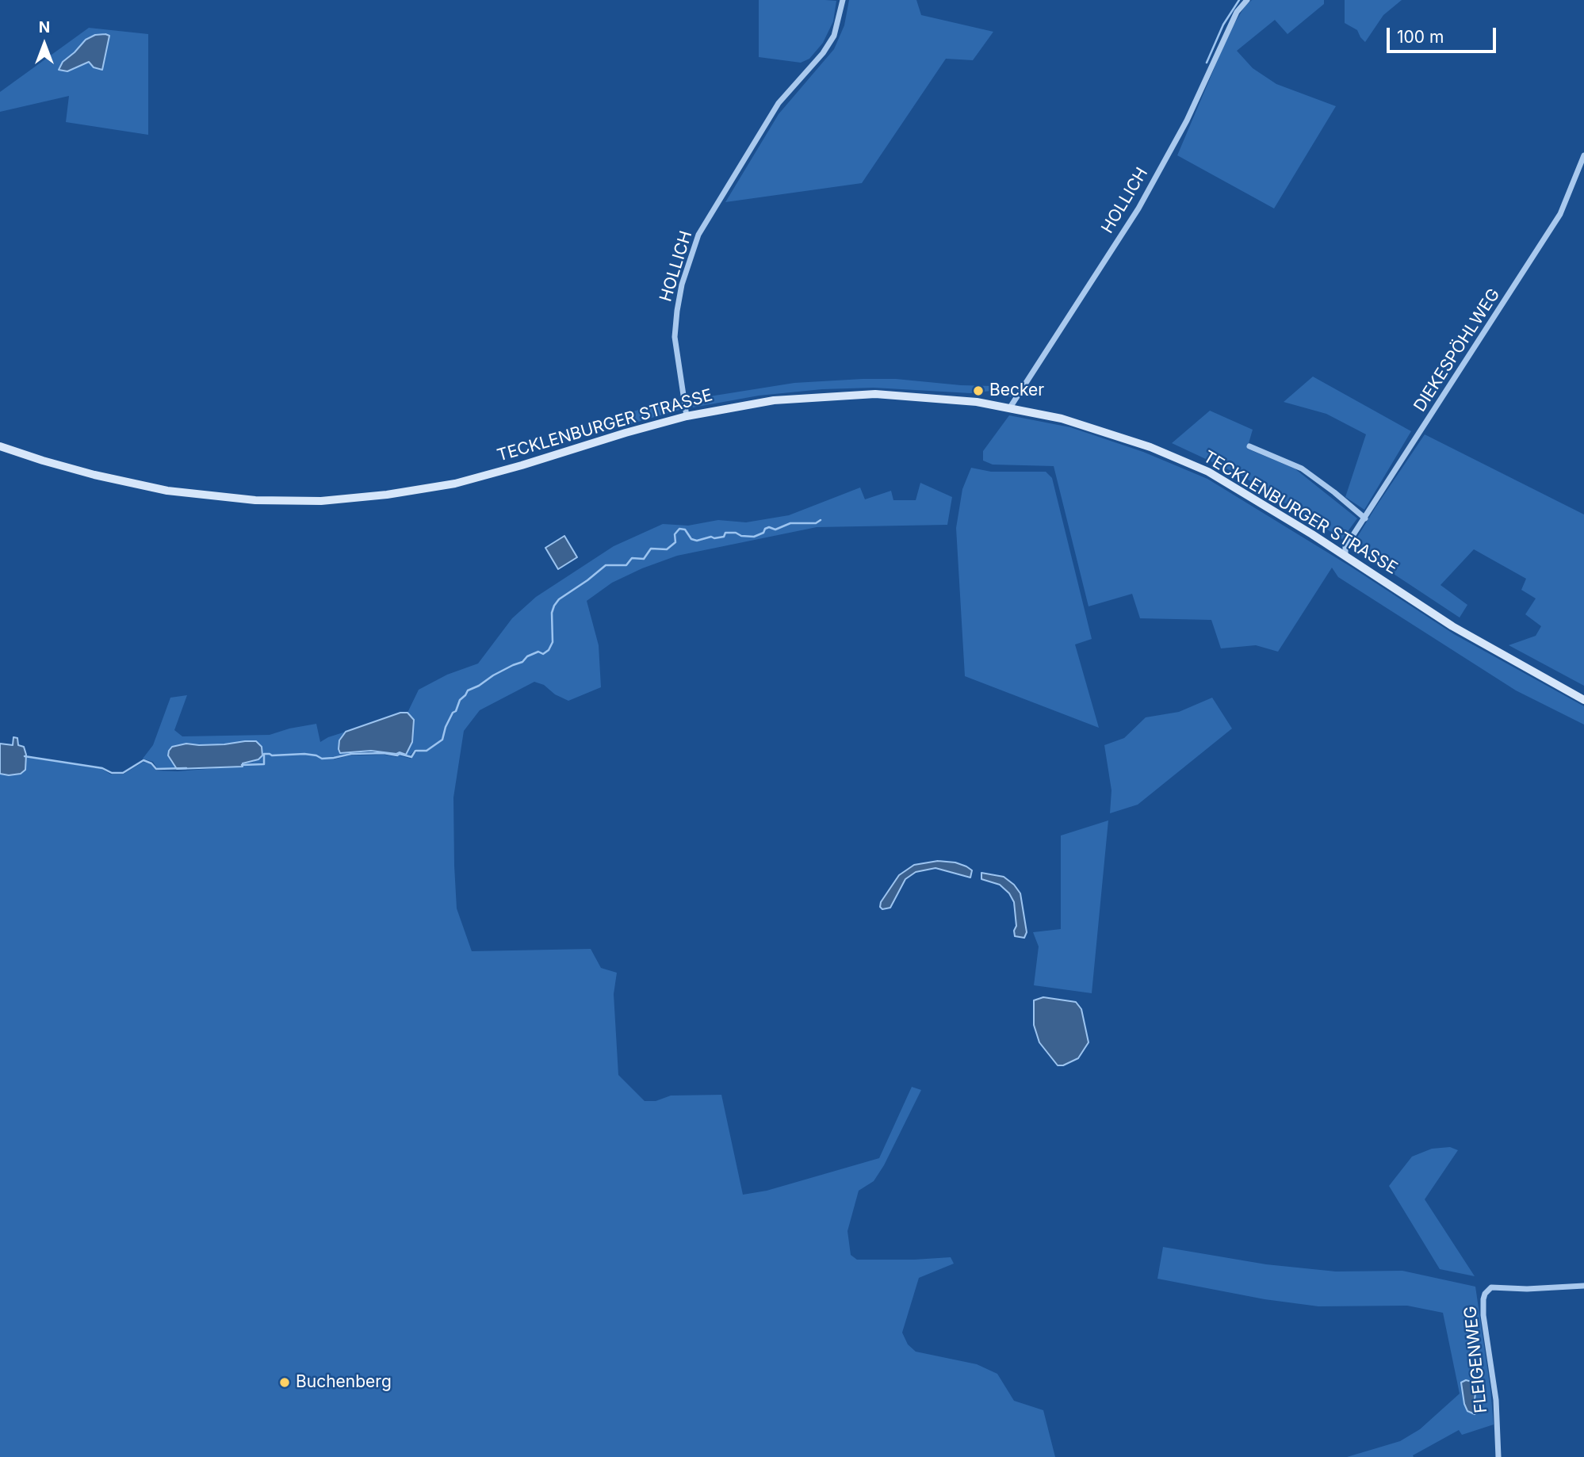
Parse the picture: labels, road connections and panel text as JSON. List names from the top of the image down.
{
  "streets": {
    "main road": ["TECKLENBURGER STRASSE"],
    "street": ["HOLLICH", "DIEKESPÖHLWEG", "FLEIGENWEG"]
  },
  "crossings": [
    ["HOLLICH", "TECKLENBURGER STRASSE"],
    ["DIEKESPÖHLWEG", "TECKLENBURGER STRASSE"]
  ],
  "places": ["Becker", "Buchenberg"],
  "scale_bar": "100 m",
  "north": "top"
}
